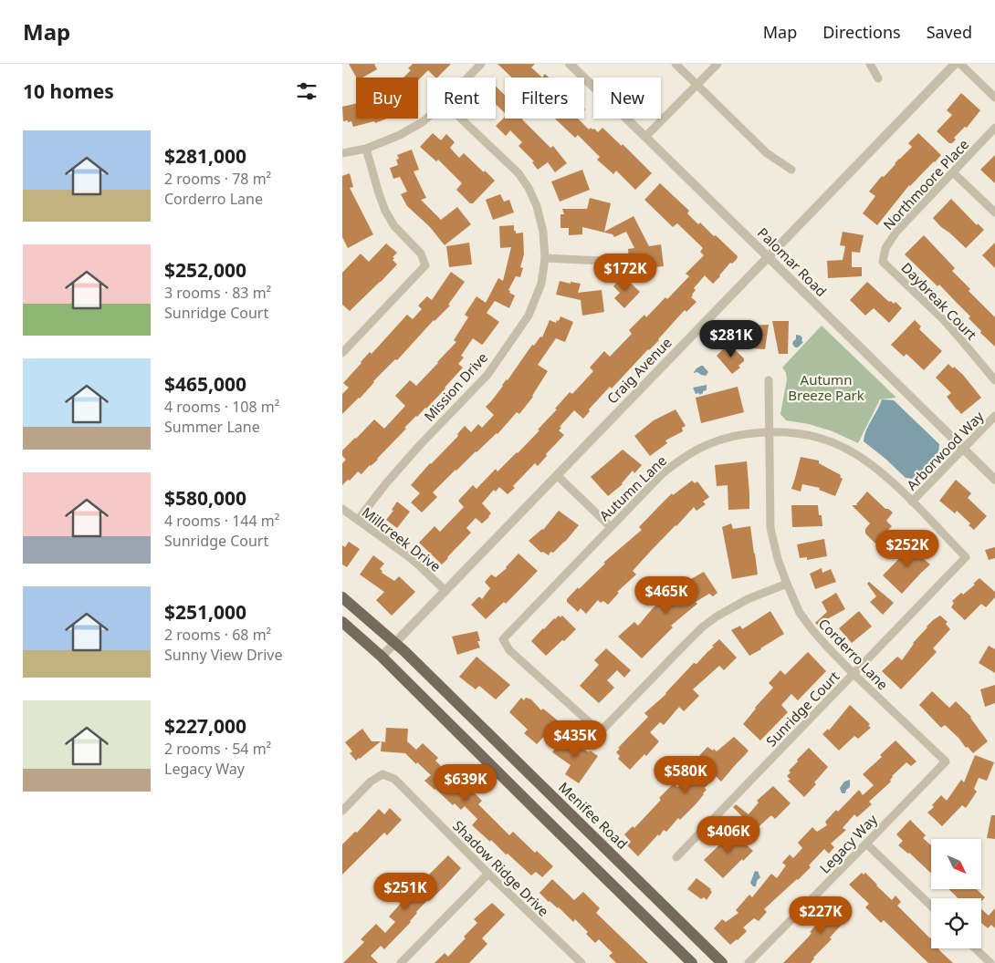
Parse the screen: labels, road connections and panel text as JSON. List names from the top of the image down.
{
  "streets": {
    "main road": ["Menifee Road"],
    "street": [
      "Northmoore Place",
      "Palomar Road",
      "Daybreak Court",
      "Craig Avenue",
      "Mission Drive",
      "Arborwood Way",
      "Autumn Lane",
      "Millcreek Drive",
      "Corderro Lane",
      "Sunridge Court",
      "Legacy Way",
      "Shadow Ridge Drive"
    ]
  },
  "crossings": [
    ["Northmoore Place", "Daybreak Court"],
    ["Palomar Road", "Craig Avenue"],
    ["Palomar Road", "Arborwood Way"],
    ["Craig Avenue", "Millcreek Drive"],
    ["Craig Avenue", "Menifee Road"],
    ["Mission Drive", "Millcreek Drive"],
    ["Arborwood Way", "Autumn Lane"],
    ["Autumn Lane", "Corderro Lane"],
    ["Autumn Lane", "Sunridge Court"],
    ["Corderro Lane", "Sunridge Court"],
    ["Corderro Lane", "Legacy Way"]
  ],
  "parks": ["Autumn Breeze Park"],
  "north": "bottom right",
  "page": {
    "header": "Map",
    "nav": ["Map", "Directions", "Saved"],
    "heading": "10 homes",
    "chip": [
      "Buy",
      "Rent",
      "Filters",
      "New"
    ],
    "list": [
      {
        "name": "$281,000",
        "note": "2 rooms · 78 m² · Corderro Lane"
      },
      {
        "name": "$252,000",
        "note": "3 rooms · 83 m² · Sunridge Court"
      },
      {
        "name": "$465,000",
        "note": "4 rooms · 108 m² · Summer Lane"
      },
      {
        "name": "$580,000",
        "note": "4 rooms · 144 m² · Sunridge Court"
      },
      {
        "name": "$251,000",
        "note": "2 rooms · 68 m² · Sunny View Drive"
      },
      {
        "name": "$227,000",
        "note": "2 rooms · 54 m² · Legacy Way"
      }
    ],
    "price": [
      "$172K",
      "$281K",
      "$252K",
      "$465K",
      "$435K",
      "$580K",
      "$639K",
      "$406K",
      "$251K",
      "$227K"
    ]
  }
}
